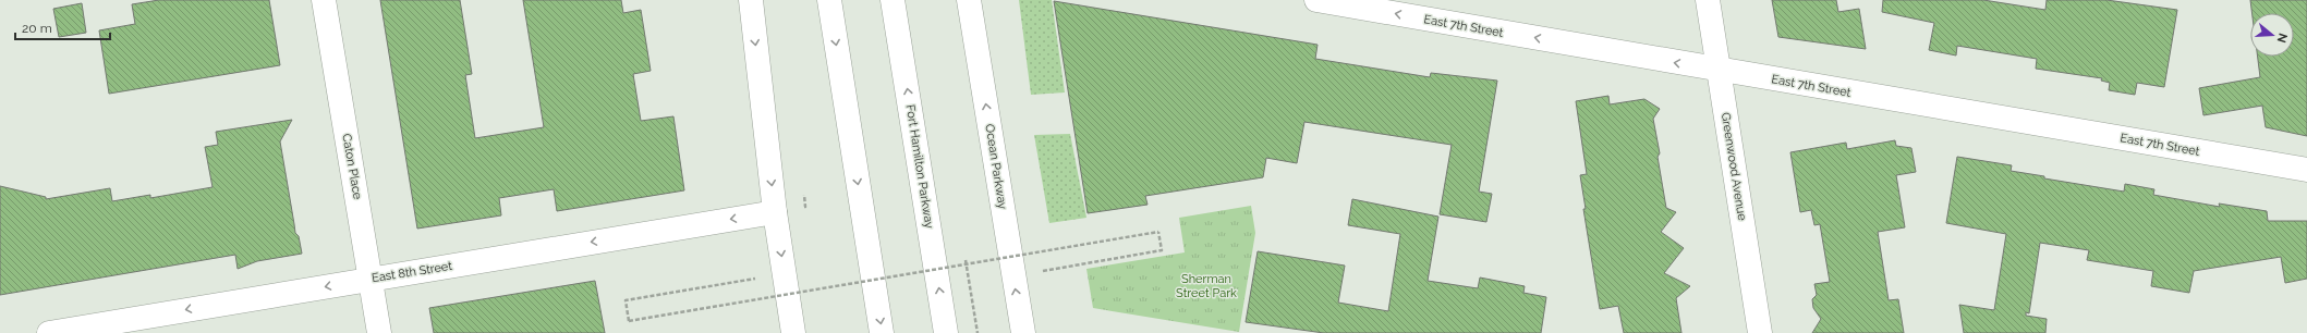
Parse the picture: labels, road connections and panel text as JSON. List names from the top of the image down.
{
  "streets": {
    "main road": [
      "East 7th Street",
      "Caton Place",
      "Fort Hamilton Parkway",
      "Ocean Parkway",
      "Greenwood Avenue",
      "East 8th Street"
    ]
  },
  "crossings": [
    ["East 7th Street", "Greenwood Avenue"],
    ["Caton Place", "East 8th Street"]
  ],
  "one_way": ["East 7th Street", "East 8th Street"],
  "parks": ["Sherman Street Park"],
  "scale_bar": "20 m",
  "north": "right"
}
